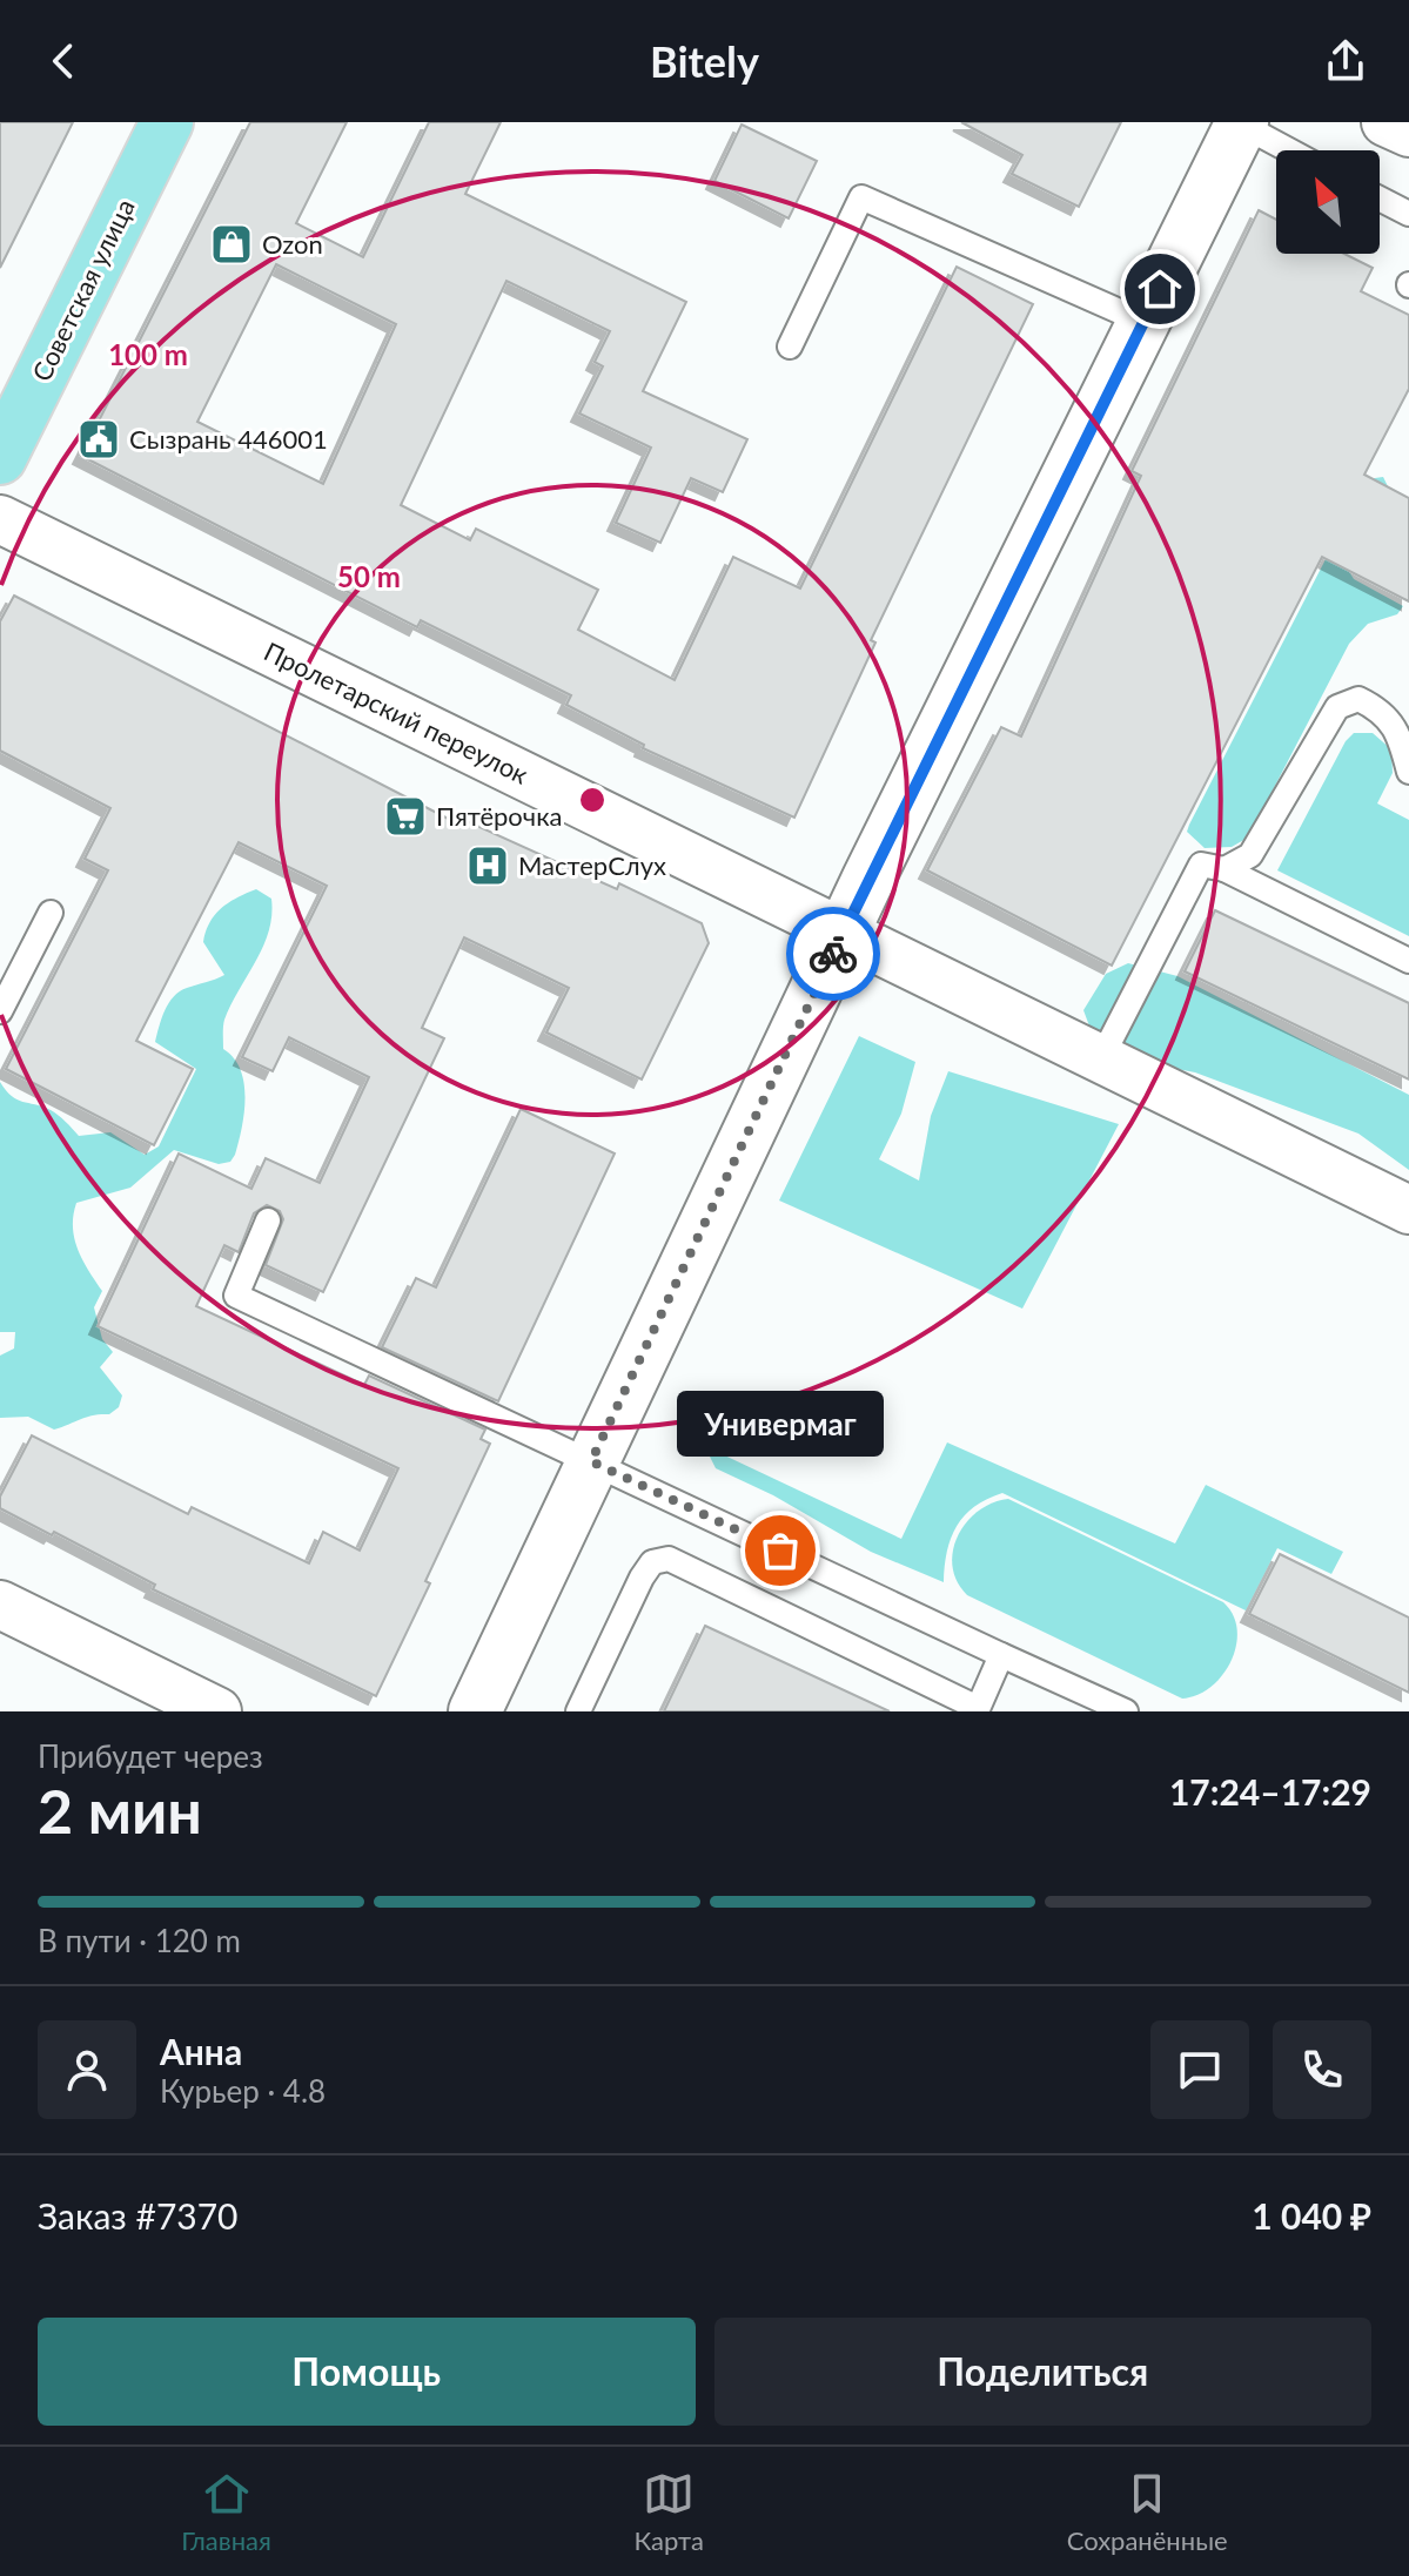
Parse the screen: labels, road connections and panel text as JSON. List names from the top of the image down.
{
  "streets": {
    "main road": ["Советская улица"],
    "street": ["Пролетарский переулок"]
  },
  "places": {
    "shop": ["Ozon"],
    "public building": ["Сызрань 446001"],
    "supermarket": ["Пятёрочка"],
    "hospital": ["МастерСлух"],
    "other": ["Универмаг"]
  },
  "north": "top left",
  "page": {
    "header": "Bitely",
    "bubble": "Универмаг",
    "heading": ["2 мин", "Прибудет через", "17:24–17:29"],
    "panel": [
      "Анна",
      "Курьер · 4.8",
      "Заказ #7370",
      "1 040 ₽"
    ],
    "bar": "В пути · 120 m",
    "buttons": ["Помощь", "Поделиться"],
    "tabs": ["Главная", "Карта", "Сохранённые"]
  },
  "rings": ["100 m", "50 m"]
}
